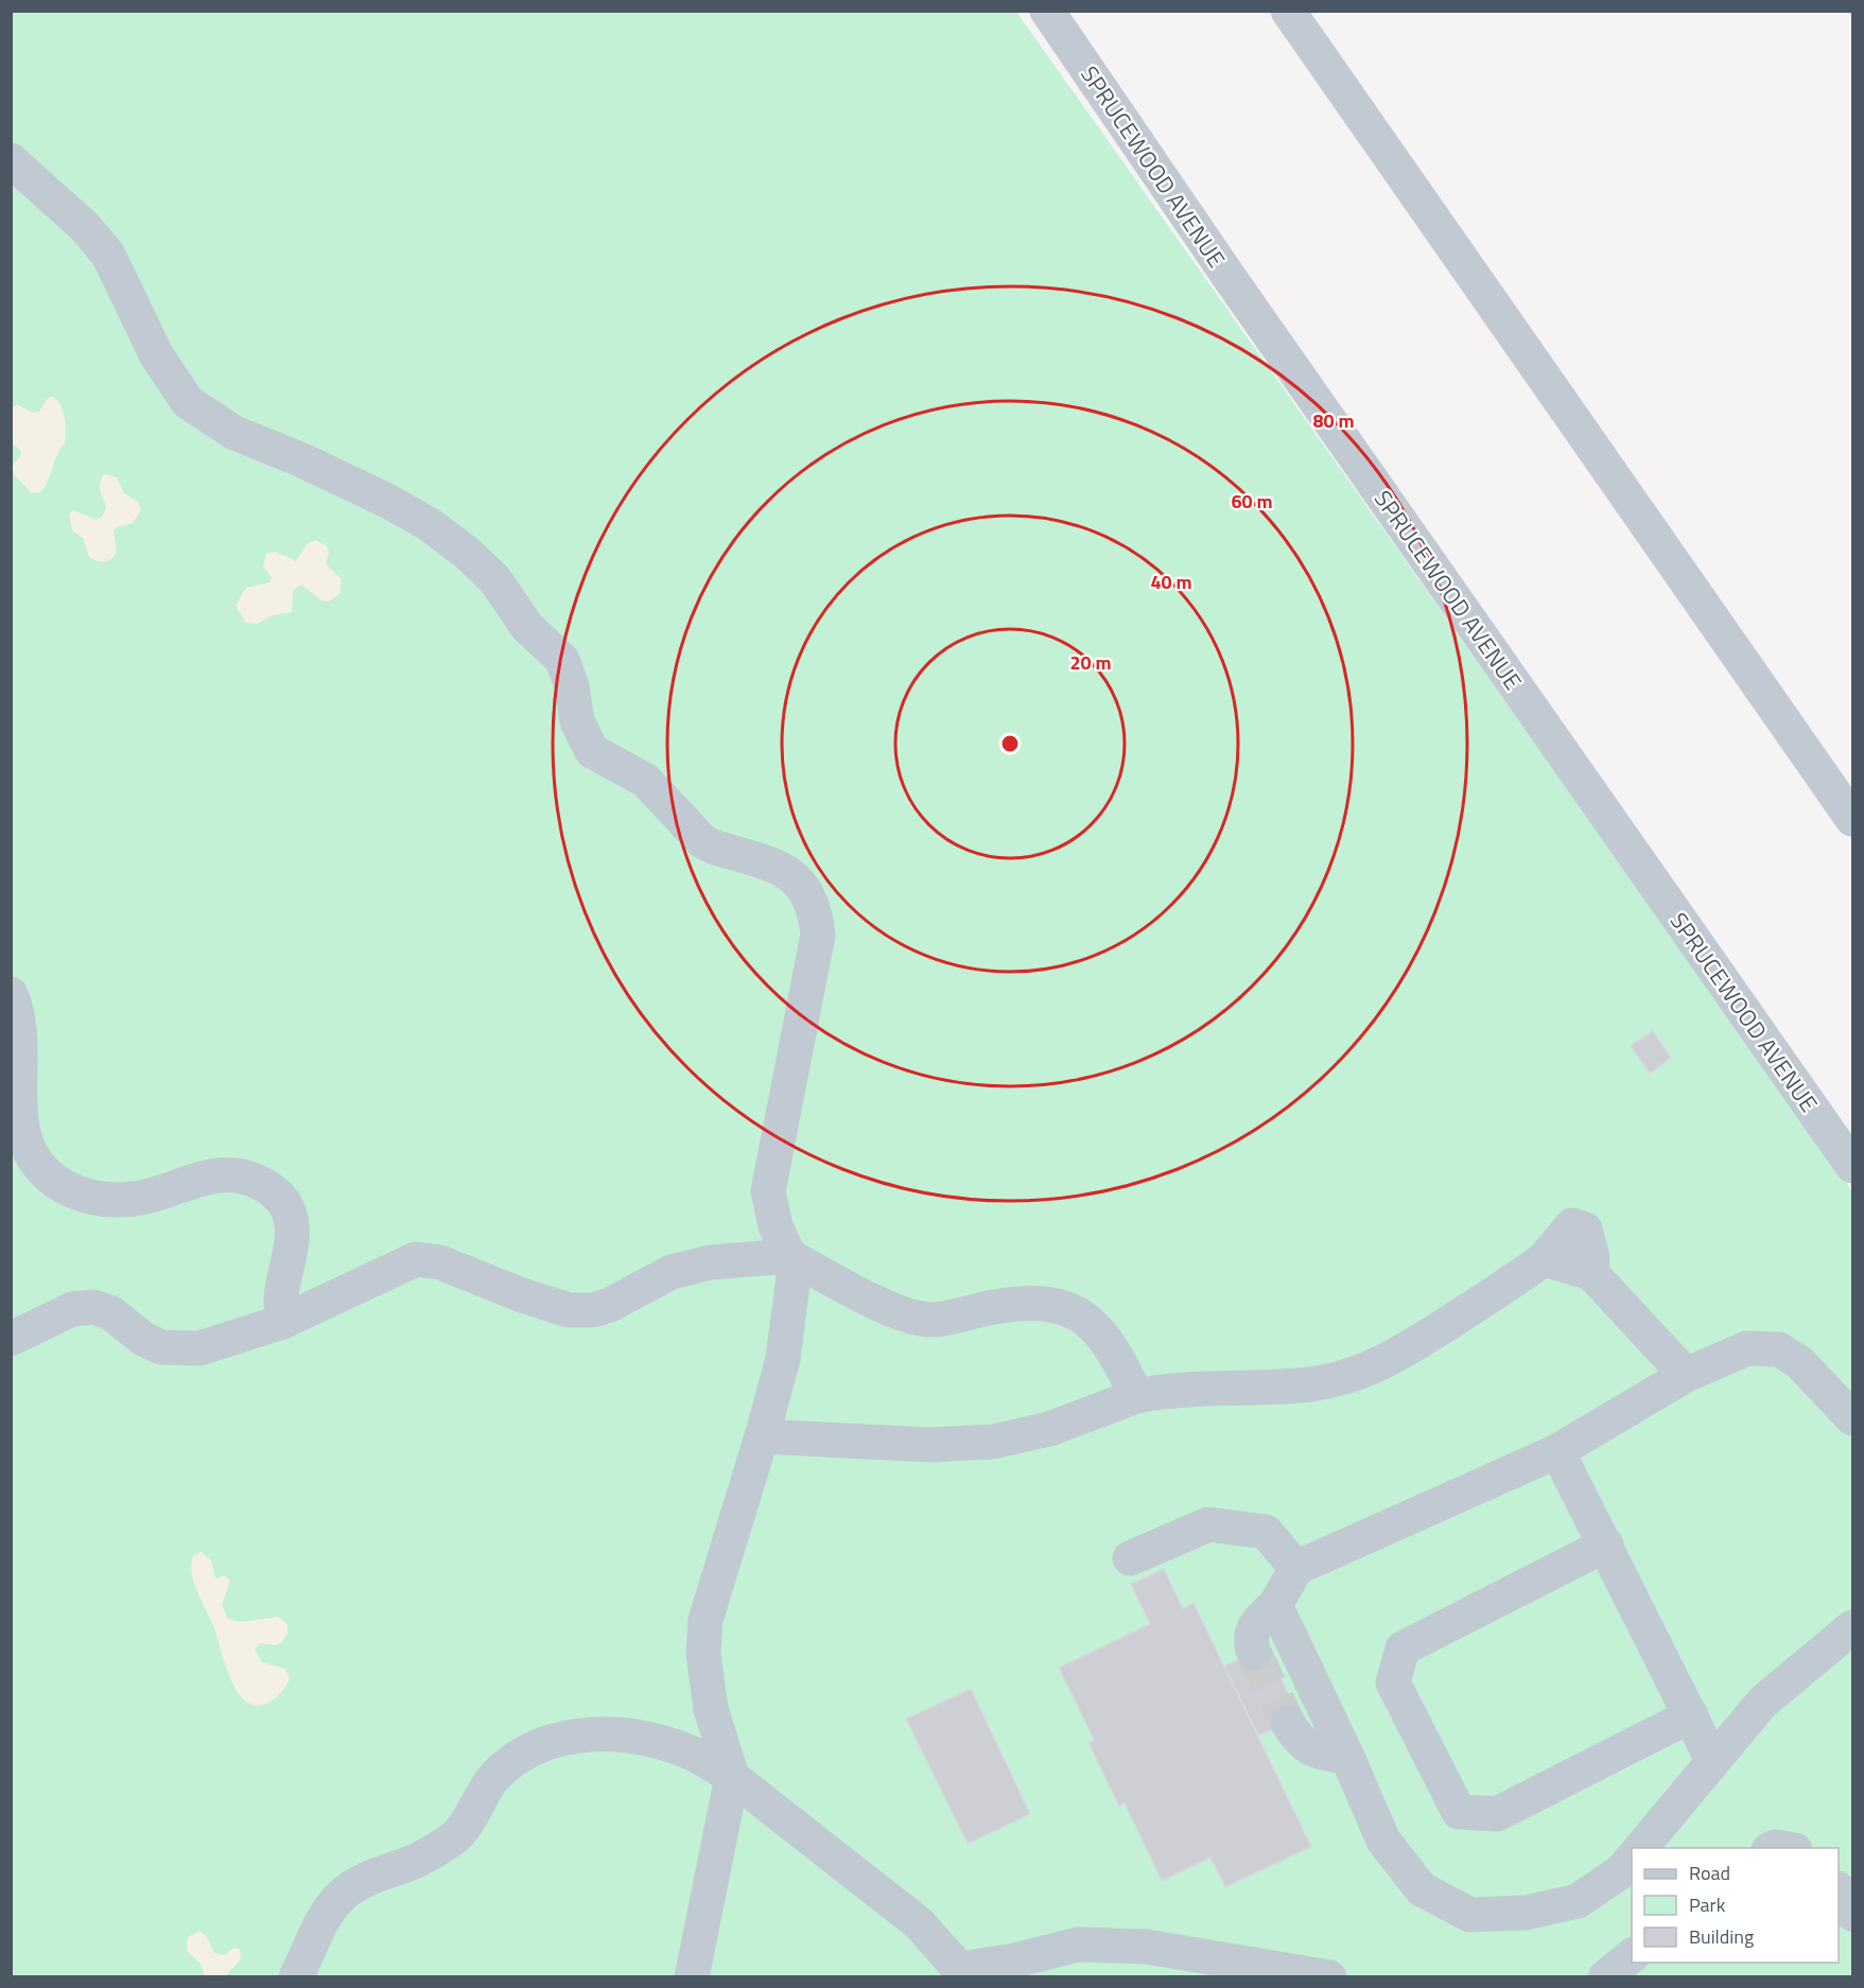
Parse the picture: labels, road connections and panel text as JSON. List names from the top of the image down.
{
  "streets": {
    "street": ["SPRUCEWOOD AVENUE"]
  },
  "legend": ["Road", "Park", "Building"],
  "rings": [
    "80 m",
    "60 m",
    "40 m",
    "20 m"
  ]
}
